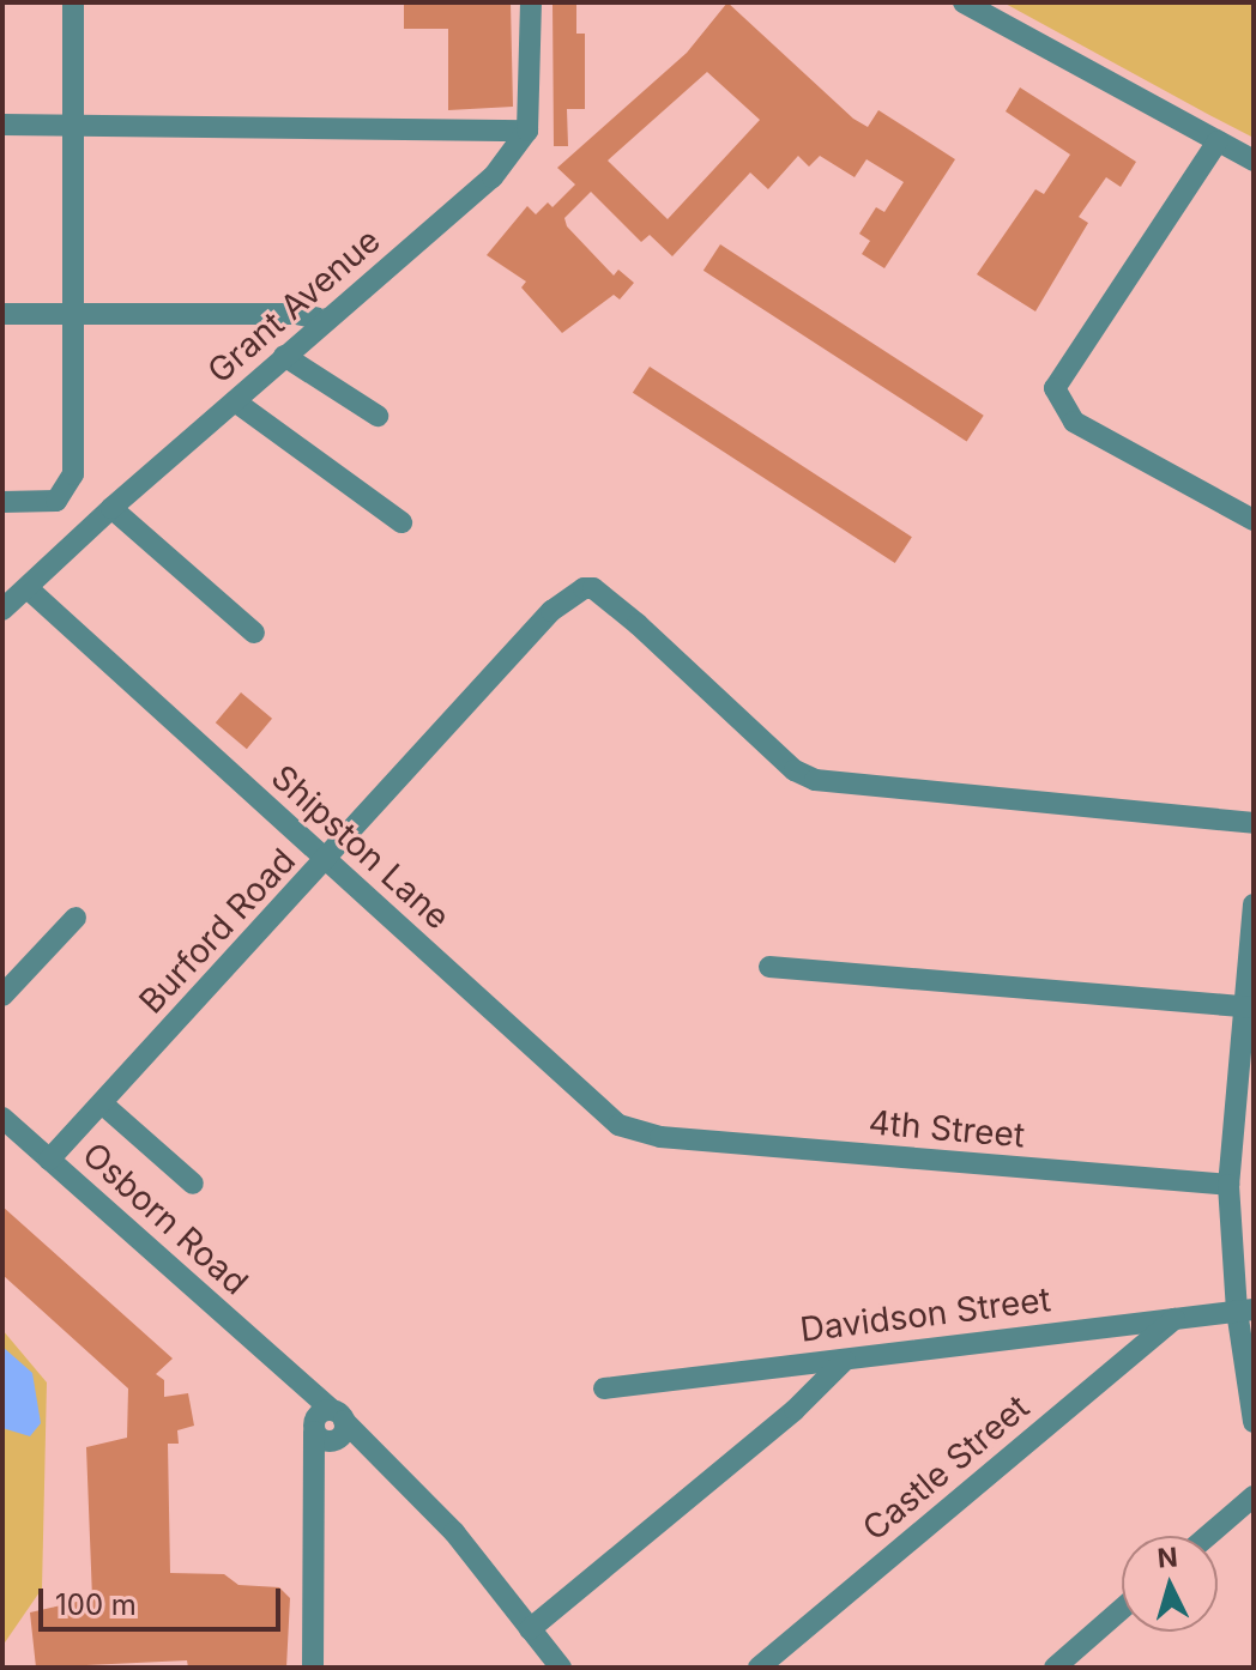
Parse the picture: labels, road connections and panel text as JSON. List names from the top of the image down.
{
  "streets": {
    "street": [
      "Grant Avenue",
      "Shipston Lane",
      "Burford Road",
      "4th Street",
      "Osborn Road",
      "Davidson Street",
      "Castle Street"
    ]
  },
  "crossings": [
    ["Grant Avenue", "Shipston Lane"],
    ["Shipston Lane", "Burford Road"],
    ["Shipston Lane", "4th Street"],
    ["Burford Road", "Osborn Road"],
    ["Davidson Street", "Castle Street"]
  ],
  "scale_bar": "100 m",
  "north": "top"
}
